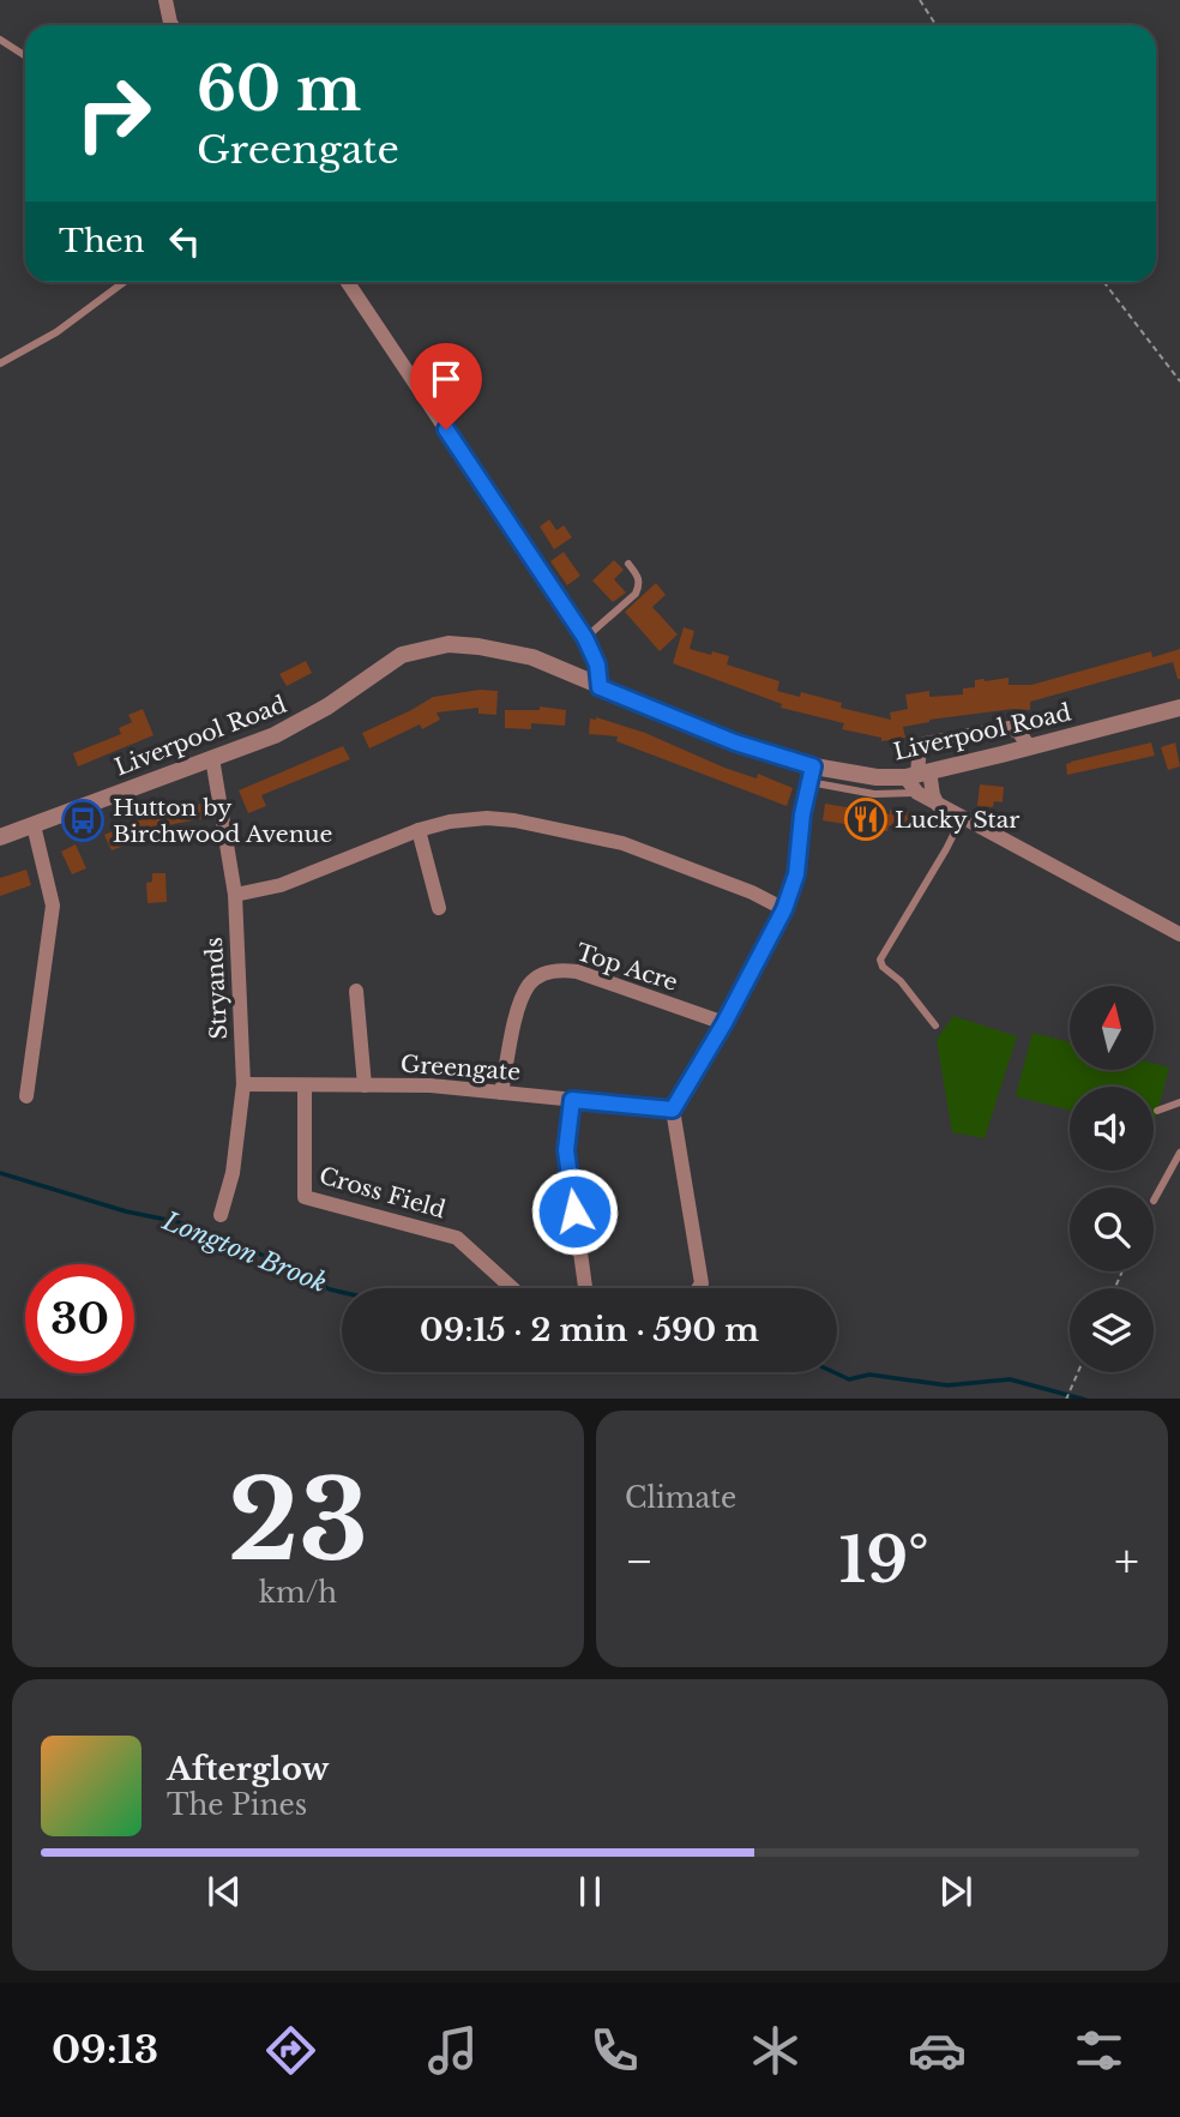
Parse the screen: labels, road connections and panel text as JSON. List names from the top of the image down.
{
  "streets": {
    "street": [
      "Liverpool Road",
      "Top Acre",
      "Stryands",
      "Greengate",
      "Cross Field"
    ]
  },
  "crossings": [
    ["Liverpool Road", "Stryands"],
    ["Top Acre", "Greengate"],
    ["Stryands", "Greengate"],
    ["Greengate", "Cross Field"]
  ],
  "water": ["Longton Brook"],
  "places": {
    "restaurant": ["Lucky Star"],
    "bus stop": ["Hutton by Birchwood Avenue"]
  },
  "north": "top",
  "page": {
    "turn": ["60 m", "Greengate"],
    "then": "Then",
    "limit": "30",
    "trip": "09:15 · 2 min · 590 m",
    "tile": [
      ["23", "km/h"],
      "Climate"
    ],
    "heat": ["−", "19°", "+"],
    "song": ["Afterglow", "The Pines"],
    "tabs": "09:13"
  }
}
